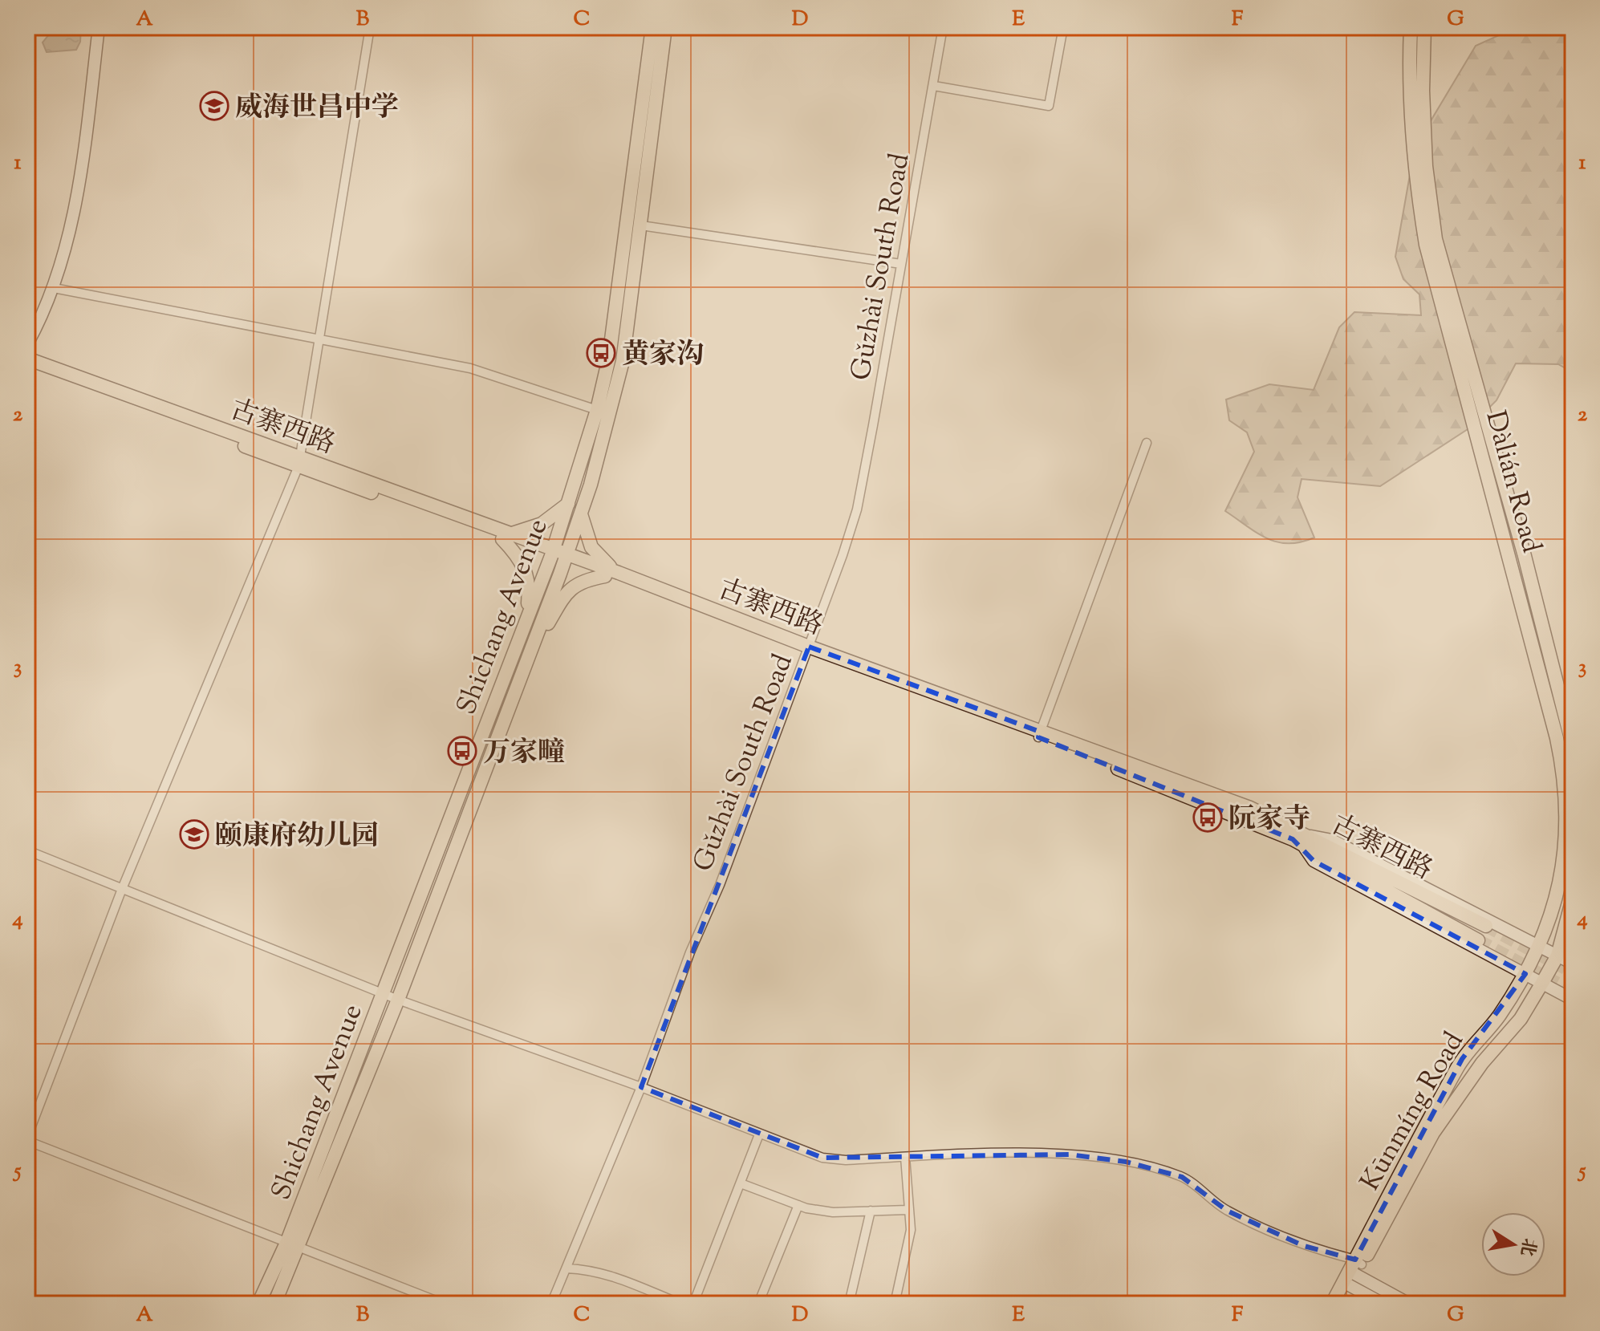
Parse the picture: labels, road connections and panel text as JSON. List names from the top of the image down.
{
  "streets": {
    "main road": [
      "古寨西路",
      "Dàlián Road",
      "Shichang Avenue",
      "Kūnmíng Road"
    ],
    "street": ["Gǔzhài South Road"]
  },
  "crossings": [
    ["Gǔzhài South Road", "古寨西路"],
    ["古寨西路", "Shichang Avenue"],
    ["Dàlián Road", "Kūnmíng Road"]
  ],
  "places": {
    "school or university": ["威海世昌中学", "颐康府幼儿园"],
    "bus stop": ["黄家沟", "万家疃", "阮家寺"]
  },
  "north": "right",
  "grid": {
    "columns": [
      "A",
      "B",
      "C",
      "D",
      "E",
      "F",
      "G"
    ],
    "rows": [
      "1",
      "2",
      "3",
      "4",
      "5"
    ]
  }
}
